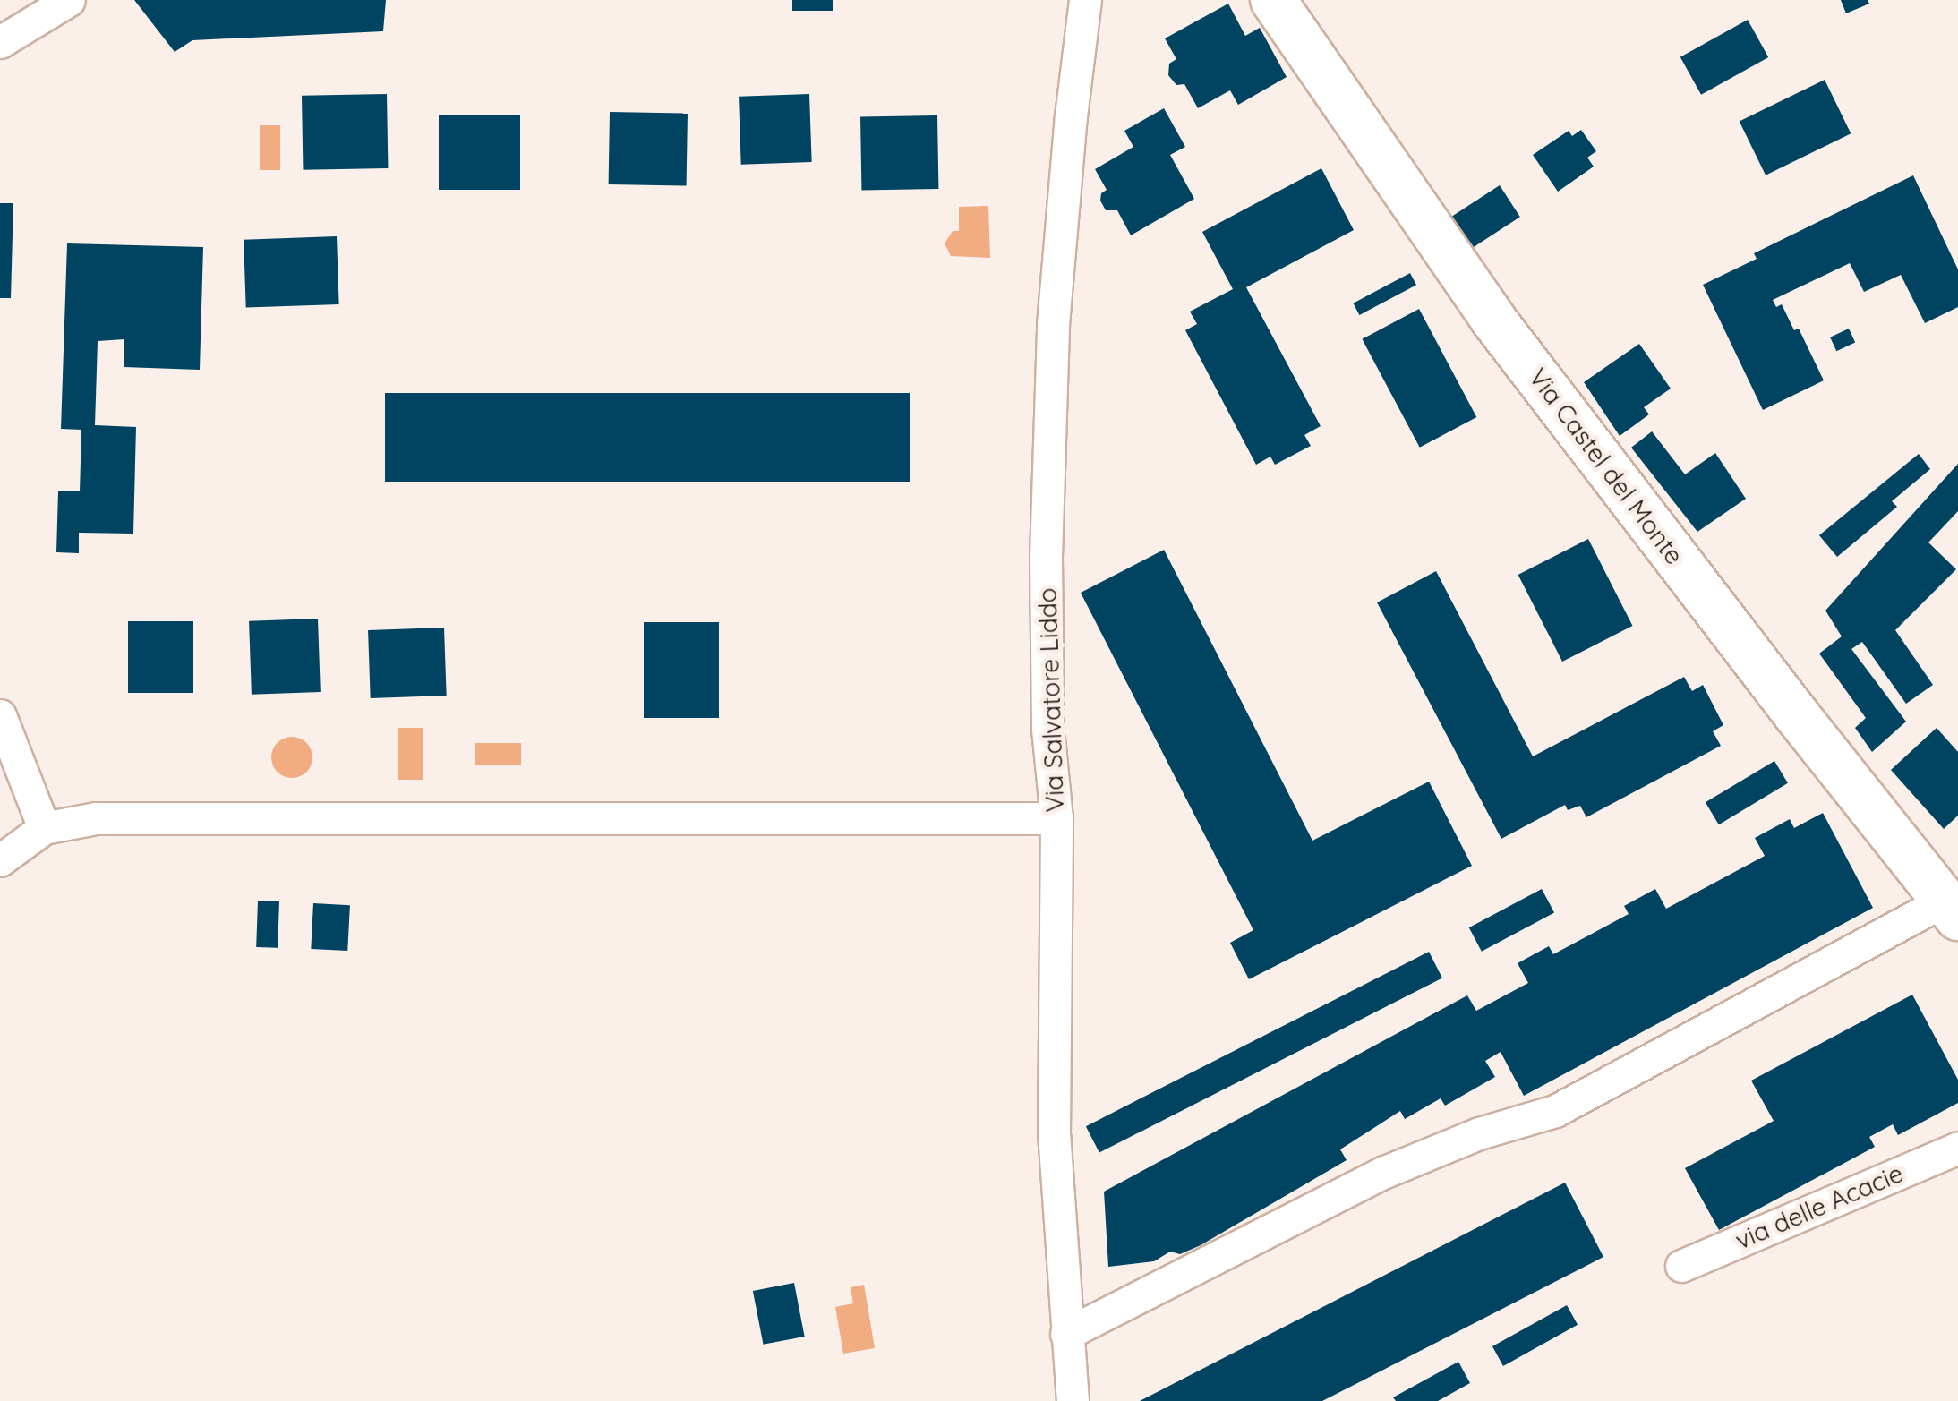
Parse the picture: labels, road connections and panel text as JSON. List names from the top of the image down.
{
  "streets": {
    "main road": ["Via Castel del Monte"],
    "street": ["Via Salvatore Liddo", "via delle Acacie"]
  }
}
